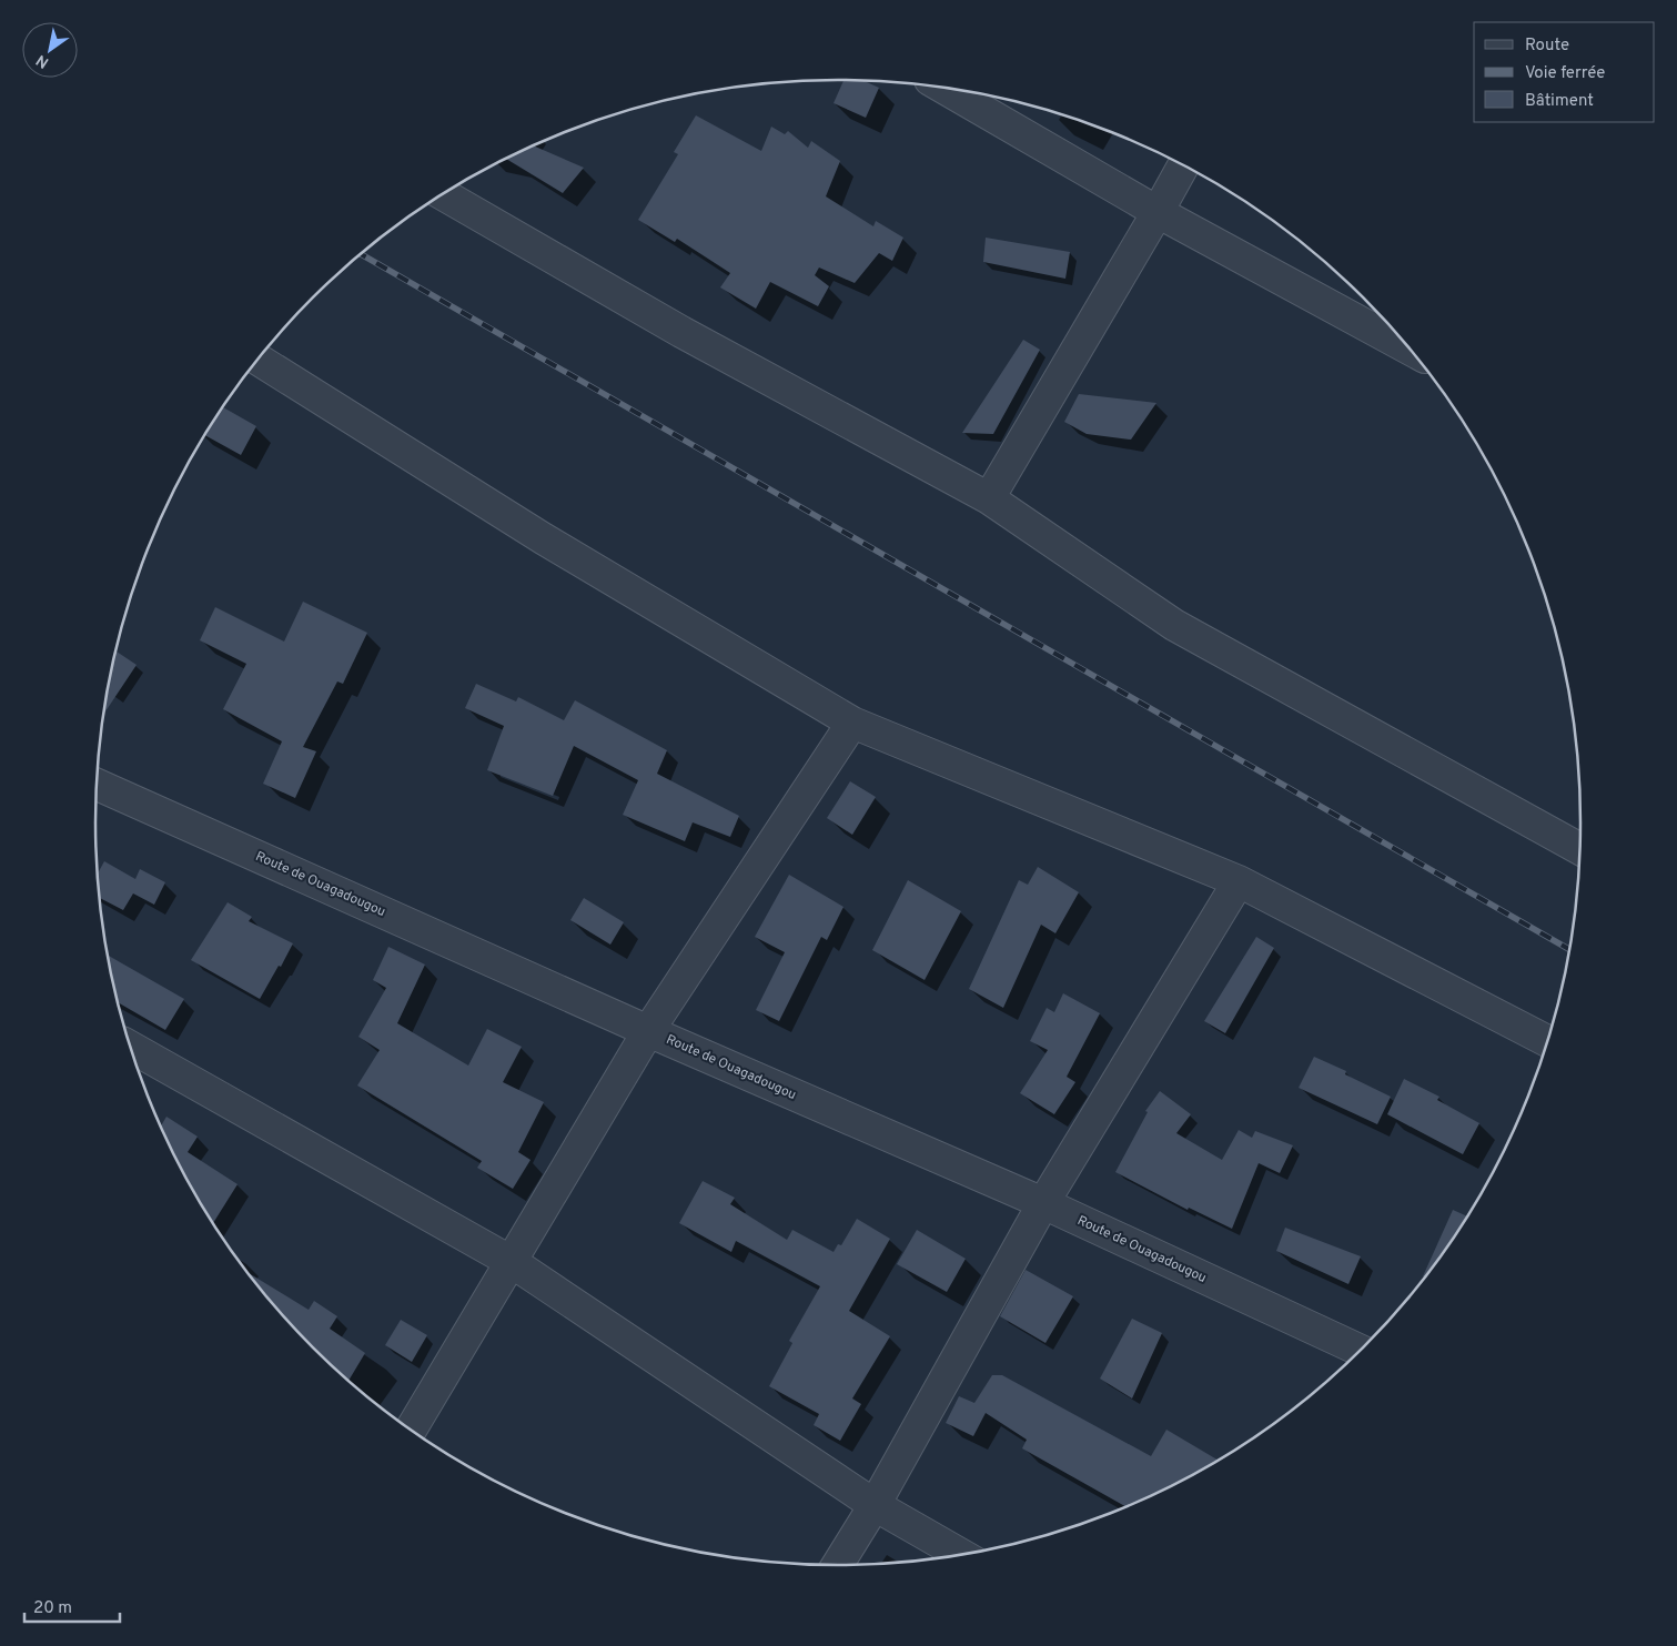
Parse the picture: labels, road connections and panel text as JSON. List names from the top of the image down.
{
  "streets": {
    "street": ["Route de Ouagadougou"]
  },
  "legend": ["Route", "Voie ferrée", "Bâtiment"],
  "scale_bar": "20 m",
  "north": "bottom left"
}
